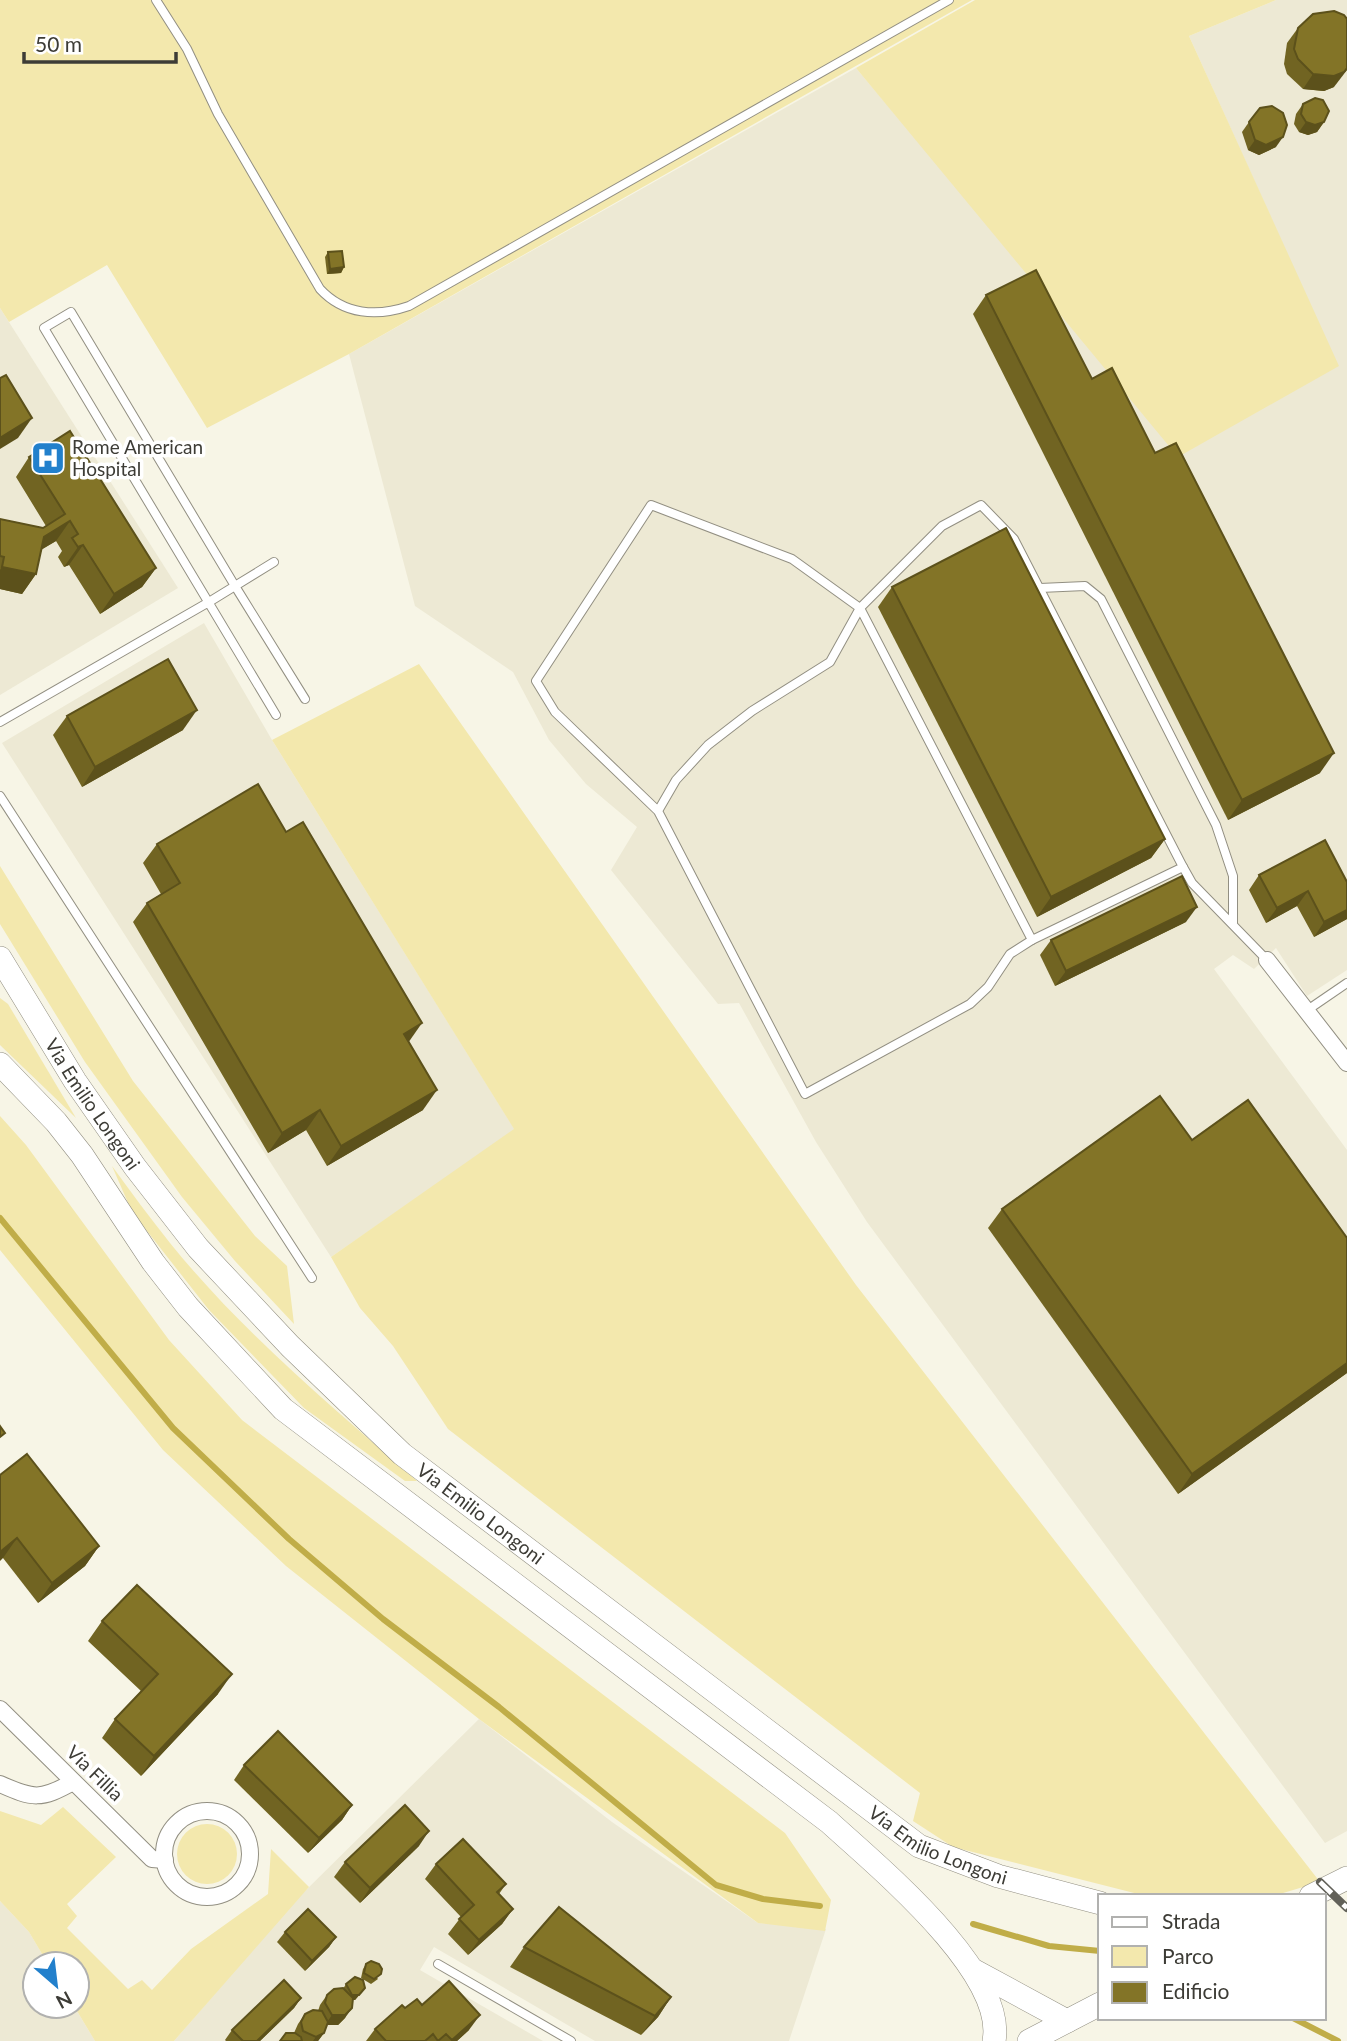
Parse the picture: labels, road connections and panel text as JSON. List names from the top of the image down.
{
  "streets": {
    "street": ["Via Emilio Longoni", "Via Fillia"]
  },
  "places": {
    "hospital": ["Rome American Hospital"]
  },
  "legend": ["Strada", "Parco", "Edificio"],
  "scale_bar": "50 m",
  "north": "bottom right"
}
